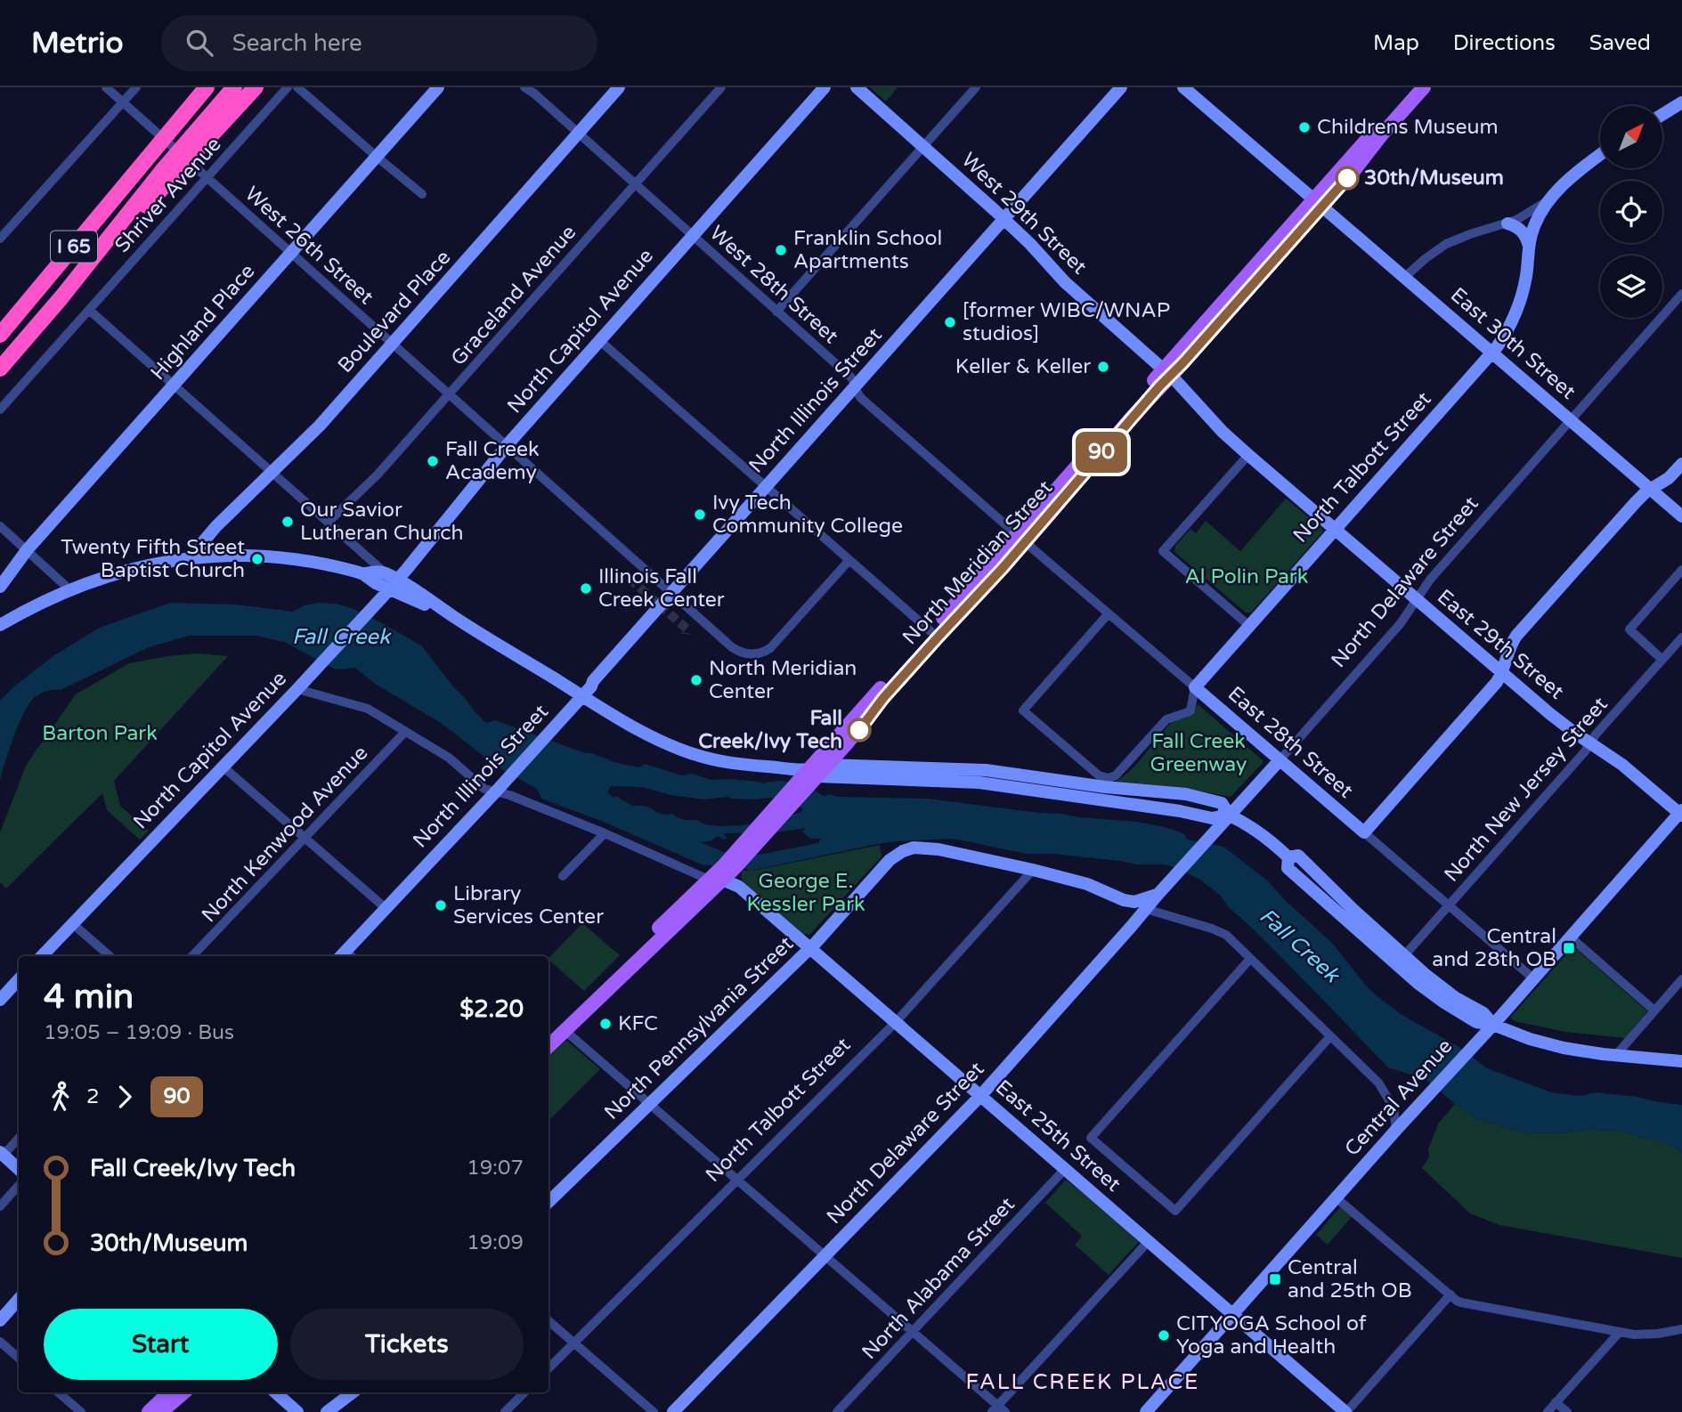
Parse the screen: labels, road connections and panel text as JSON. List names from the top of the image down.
{
  "streets": {
    "highway": ["I 65"],
    "main road": [
      "West 29th Street",
      "Boulevard Place",
      "Highland Place",
      "North Capitol Avenue",
      "East 30th Street",
      "North Illinois Street",
      "North Talbott Street",
      "North Meridian Street",
      "North Delaware Street",
      "East 29th Street",
      "East 28th Street",
      "North Pennsylvania Street",
      "Central Avenue",
      "East 25th Street"
    ],
    "street": [
      "Shriver Avenue",
      "West 26th Street",
      "West 28th Street",
      "Graceland Avenue",
      "North New Jersey Street",
      "North Kenwood Avenue",
      "North Alabama Street"
    ]
  },
  "crossings": [
    ["Shriver Avenue", "West 26th Street"],
    ["West 29th Street", "North Illinois Street"],
    ["West 29th Street", "North Meridian Street"],
    ["West 29th Street", "East 29th Street"],
    ["West 26th Street", "Graceland Avenue"],
    ["West 26th Street", "Boulevard Place"],
    ["West 26th Street", "Highland Place"],
    ["West 26th Street", "North Capitol Avenue"],
    ["West 26th Street", "North Illinois Street"],
    ["West 28th Street", "Graceland Avenue"],
    ["West 28th Street", "Boulevard Place"],
    ["West 28th Street", "North Capitol Avenue"],
    ["West 28th Street", "North Illinois Street"],
    ["West 28th Street", "North Meridian Street"],
    ["West 28th Street", "East 28th Street"],
    ["East 30th Street", "North Talbott Street"],
    ["East 30th Street", "North Meridian Street"],
    ["East 30th Street", "North Delaware Street"],
    ["North Talbott Street", "East 29th Street"],
    ["North Talbott Street", "East 28th Street"],
    ["North Talbott Street", "North Pennsylvania Street"],
    ["North Talbott Street", "East 25th Street"],
    ["North Meridian Street", "East 29th Street"],
    ["North Meridian Street", "East 28th Street"],
    ["North Meridian Street", "East 25th Street"],
    ["North Delaware Street", "East 29th Street"],
    ["North Delaware Street", "East 28th Street"],
    ["North Delaware Street", "East 25th Street"],
    ["East 29th Street", "North New Jersey Street"],
    ["East 29th Street", "Central Avenue"],
    ["East 28th Street", "North New Jersey Street"],
    ["East 28th Street", "Central Avenue"],
    ["North Pennsylvania Street", "East 25th Street"],
    ["Central Avenue", "East 25th Street"],
    ["East 25th Street", "North Alabama Street"]
  ],
  "districts": ["FALL CREEK PLACE"],
  "water": ["Fall Creek"],
  "parks": [
    "Al Polin Park",
    "Barton Park",
    "Fall Creek Greenway",
    "George E. Kessler Park"
  ],
  "places": {
    "other": [
      "Childrens Museum",
      "30th/Museum",
      "Franklin School Apartments",
      "[former WIBC/WNAP studios]",
      "Keller & Keller",
      "Fall Creek Academy",
      "Ivy Tech Community College",
      "Our Savior Lutheran Church",
      "Twenty Fifth Street Baptist Church",
      "Illinois Fall Creek Center",
      "North Meridian Center",
      "Fall Creek/Ivy Tech",
      "Library Services Center",
      "KFC",
      "CITYOGA School of Yoga and Health"
    ],
    "transit": ["Central and 28th OB", "Central and 25th OB"]
  },
  "lines": ["bus line 90"],
  "north": "top right",
  "page": {
    "header": "Metrio",
    "search": "Search here",
    "nav": ["Map", "Directions", "Saved"],
    "on_map": "90",
    "heading": ["4 min", "19:05 – 19:09 · Bus", "$2.20"],
    "legs": ["2", "90"],
    "list": [
      {
        "name": "Fall Creek/Ivy Tech",
        "value": "19:07"
      },
      {
        "name": "30th/Museum",
        "value": "19:09"
      }
    ],
    "buttons": ["Start", "Tickets"]
  }
}
